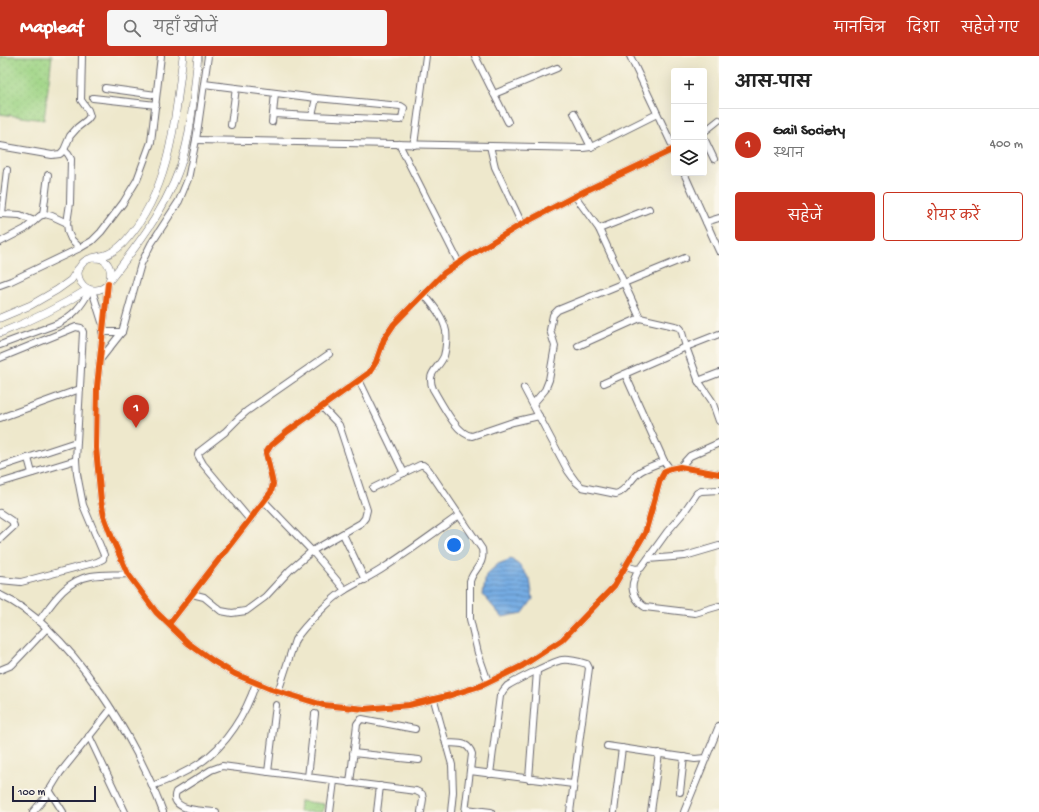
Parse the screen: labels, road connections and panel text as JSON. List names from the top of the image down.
{
  "scale_bar": "100 m",
  "page": {
    "header": "Mapleaf",
    "search": "यहाँ खोजें",
    "nav": ["मानचित्र", "दिशा", "सहेजे गए"],
    "heading": "आस-पास",
    "map_buttons": ["+", "−"],
    "list": [
      {
        "mark": "1",
        "name": "Gail Society",
        "note": "स्थान",
        "value": "400 m"
      }
    ],
    "buttons": ["सहेजें", "शेयर करें"],
    "pins": "1",
    "scale": "100 m"
  }
}
